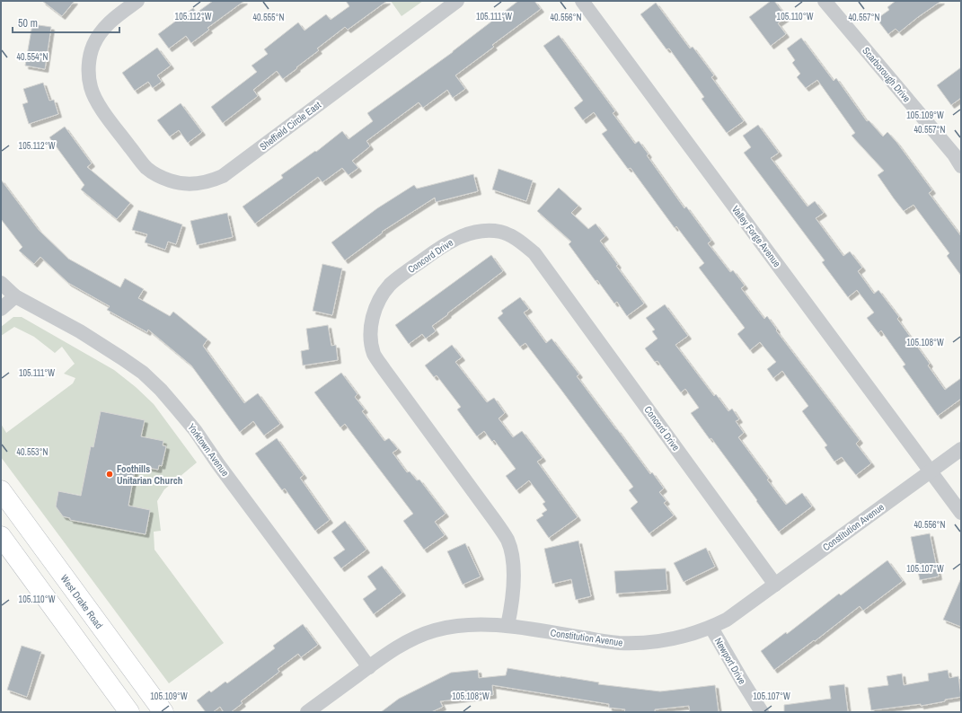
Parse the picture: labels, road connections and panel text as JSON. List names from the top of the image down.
{
  "streets": {
    "main road": ["West Drake Road"],
    "street": [
      "Scarborough Drive",
      "Sheffield Circle East",
      "Valley Forge Avenue",
      "Concord Drive",
      "Yorktown Avenue",
      "Constitution Avenue",
      "Newport Drive"
    ]
  },
  "crossings": [
    ["Valley Forge Avenue", "Constitution Avenue"],
    ["Concord Drive", "Constitution Avenue"],
    ["Yorktown Avenue", "Constitution Avenue"],
    ["Constitution Avenue", "Newport Drive"]
  ],
  "places": ["Foothills Unitarian Church"],
  "scale_bar": "50 m",
  "coordinates": [
    "105.111°W",
    "105.110°W",
    "105.112°W",
    "40.555°N",
    "40.556°N",
    "40.557°N",
    "40.554°N",
    "105.109°W",
    "105.108°W",
    "40.553°N",
    "105.107°W"
  ]
}
